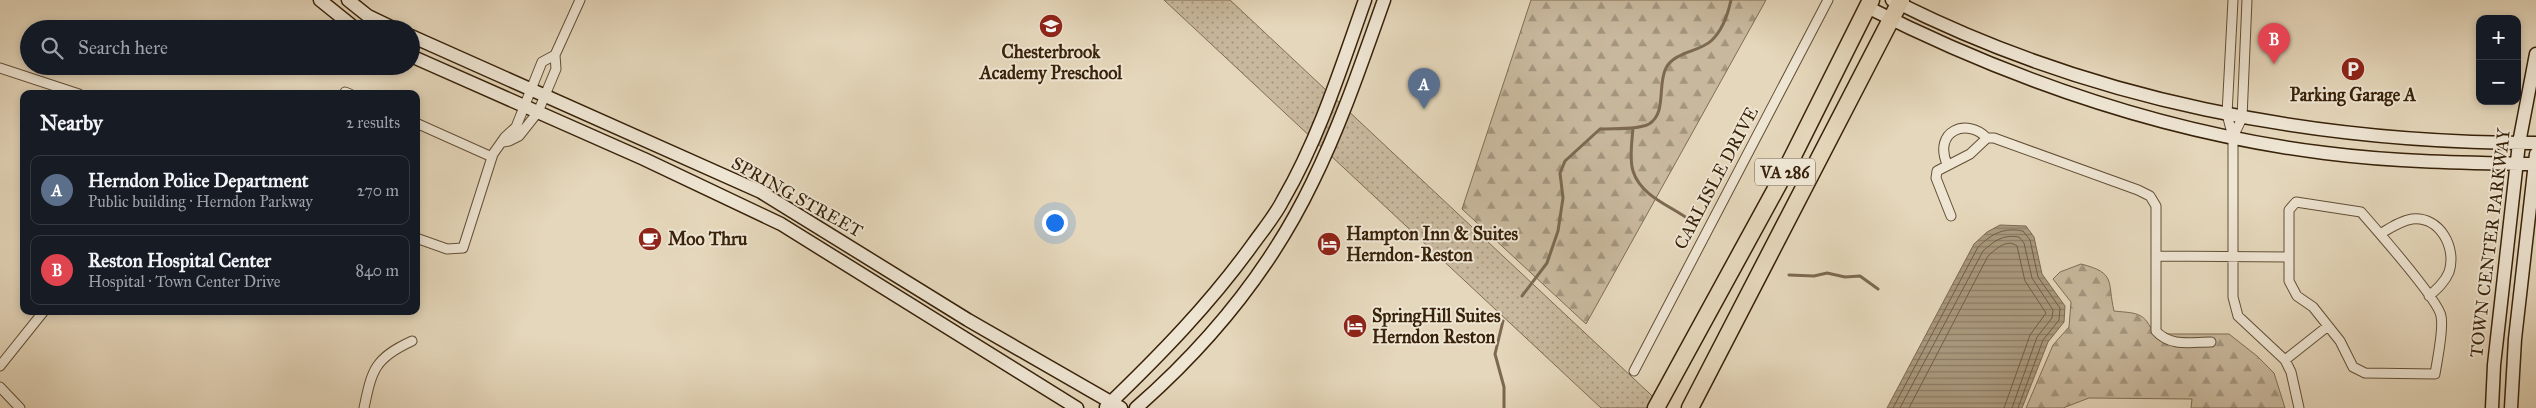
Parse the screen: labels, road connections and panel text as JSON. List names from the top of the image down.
{
  "streets": {
    "highway": ["VA 286"],
    "main road": ["SPRING STREET", "TOWN CENTER PARKWAY"],
    "street": ["CARLISLE DRIVE"]
  },
  "places": {
    "school or university": ["Chesterbrook Academy Preschool"],
    "parking": ["Parking Garage A"],
    "cafe": ["Moo Thru"],
    "hotel": ["Hampton Inn & Suites Herndon-Reston", "SpringHill Suites Herndon Reston"]
  },
  "page": {
    "map_buttons": ["+", "−"],
    "search": "Search here",
    "pins": ["B", "A"],
    "heading": ["Nearby", "2 results"],
    "list": [
      {
        "mark": "A",
        "name": "Herndon Police Department",
        "note": "Public building · Herndon Parkway",
        "value": "270 m"
      },
      {
        "mark": "B",
        "name": "Reston Hospital Center",
        "note": "Hospital · Town Center Drive",
        "value": "840 m"
      }
    ]
  }
}
